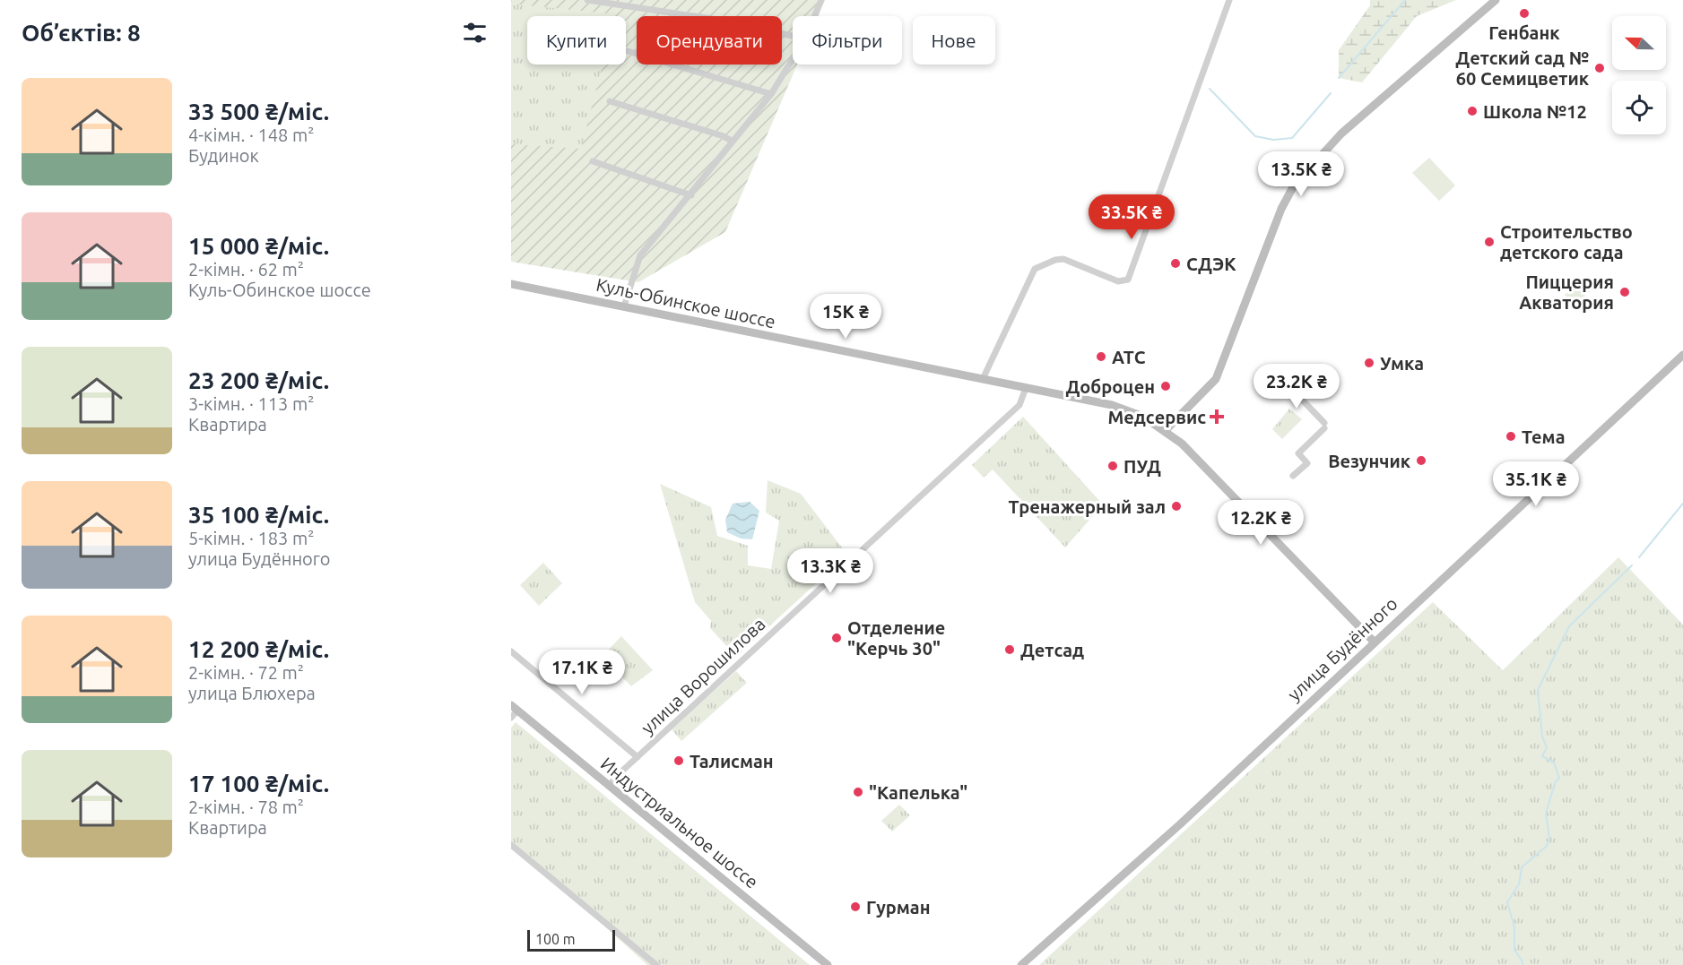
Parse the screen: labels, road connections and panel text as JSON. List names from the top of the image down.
{
  "streets": {
    "main road": ["Куль-Обинское шоссе", "улица Будённого", "Индустриальное шоссе"],
    "street": ["улица Ворошилова"]
  },
  "crossings": [
    ["Куль-Обинское шоссе", "улица Будённого"],
    ["Куль-Обинское шоссе", "улица Ворошилова"],
    ["улица Ворошилова", "Индустриальное шоссе"]
  ],
  "places": {
    "other": [
      "Генбанк",
      "Детский сад № 60 Семицветик",
      "Школа №12",
      "Строительство детского сада",
      "СДЭК",
      "Пиццерия Акватория",
      "АТС",
      "Умка",
      "Доброцен",
      "Тема",
      "Везунчик",
      "ПУД",
      "Тренажерный зал",
      "Отделение \"Керчь 30\"",
      "Детсад",
      "Талисман",
      "\"Капелька\"",
      "Гурман"
    ],
    "health": ["Медсервис"]
  },
  "scale_bar": "100 m",
  "north": "left",
  "page": {
    "heading": "Об’єктів: 8",
    "chip": [
      "Купити",
      "Орендувати",
      "Фільтри",
      "Нове"
    ],
    "list": [
      {
        "name": "33 500 ₴/міс.",
        "note": "4-кімн. · 148 m² · Будинок"
      },
      {
        "name": "15 000 ₴/міс.",
        "note": "2-кімн. · 62 m² · Куль-Обинское шоссе"
      },
      {
        "name": "23 200 ₴/міс.",
        "note": "3-кімн. · 113 m² · Квартира"
      },
      {
        "name": "35 100 ₴/міс.",
        "note": "5-кімн. · 183 m² · улица Будённого"
      },
      {
        "name": "12 200 ₴/міс.",
        "note": "2-кімн. · 72 m² · улица Блюхера"
      },
      {
        "name": "17 100 ₴/міс.",
        "note": "2-кімн. · 78 m² · Квартира"
      }
    ],
    "price": [
      "13.5K ₴",
      "33.5K ₴",
      "15K ₴",
      "23.2K ₴",
      "35.1K ₴",
      "12.2K ₴",
      "13.3K ₴",
      "17.1K ₴"
    ],
    "scale": "100 m"
  }
}
